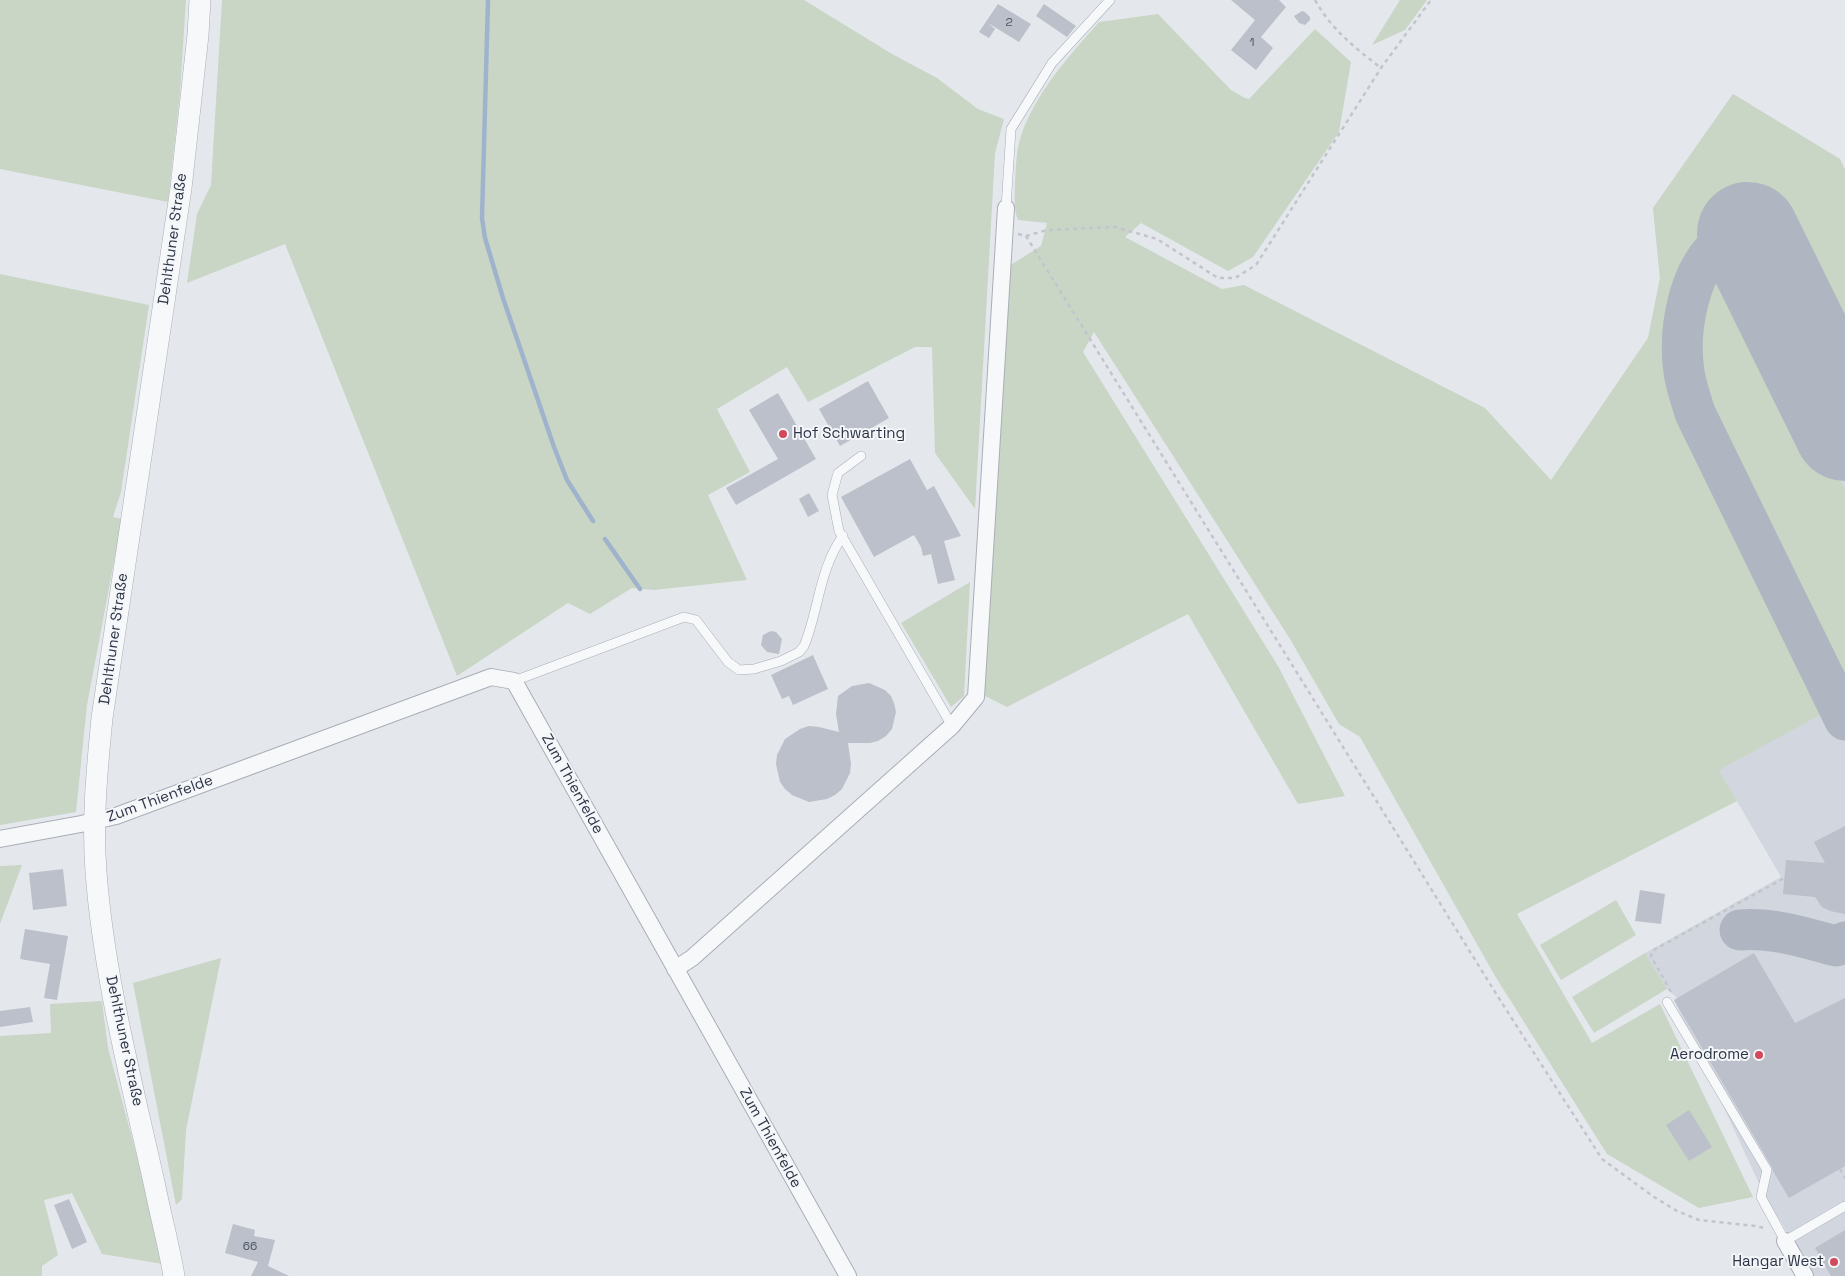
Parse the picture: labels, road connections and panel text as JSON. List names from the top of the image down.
{
  "streets": {
    "street": ["Dehlthuner Straße", "Zum Thienfelde"]
  },
  "crossings": [
    ["Dehlthuner Straße", "Zum Thienfelde"]
  ],
  "places": ["Hof Schwarting", "Aerodrome", "Hangar West"],
  "house_numbers": ["2", "1", "66"]
}
